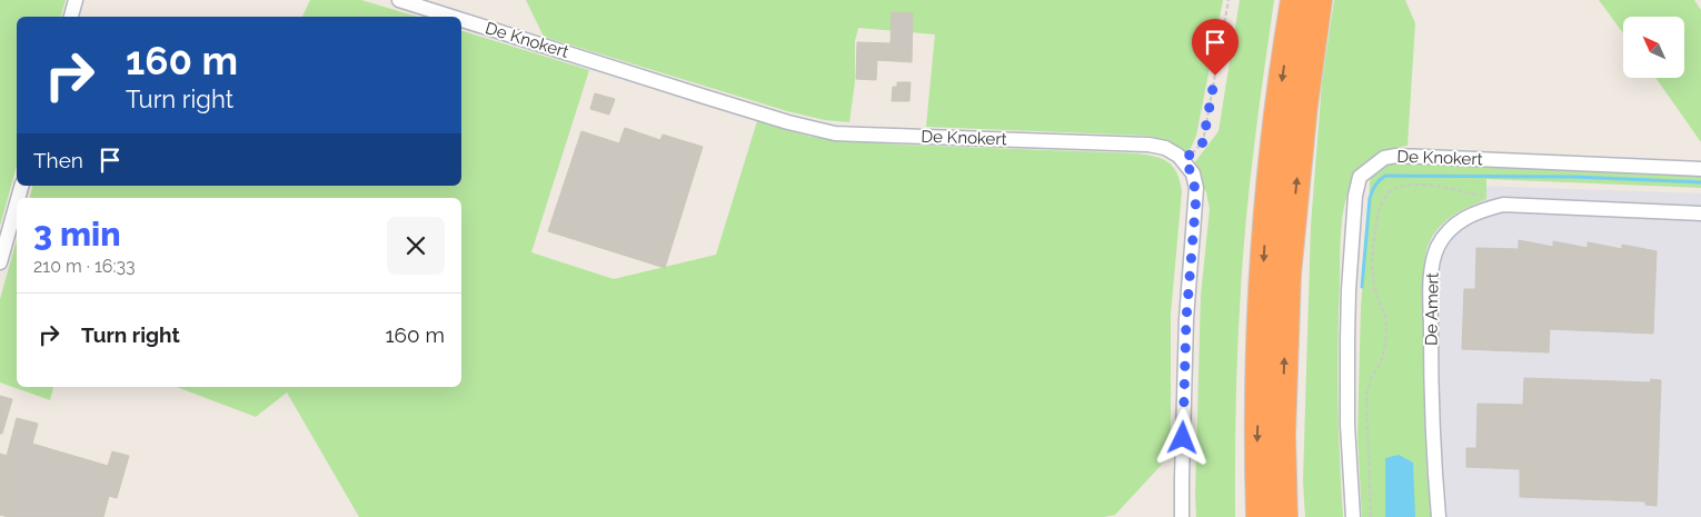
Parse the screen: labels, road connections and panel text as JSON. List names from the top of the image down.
{
  "streets": {
    "street": ["De Knokert", "De Amert"]
  },
  "north": "top left",
  "page": {
    "turn": ["160 m", "Turn right"],
    "then": "Then",
    "heading": ["3 min", "210 m · 16:33"],
    "list": [
      {
        "name": "Turn right",
        "value": "160 m"
      }
    ]
  }
}
